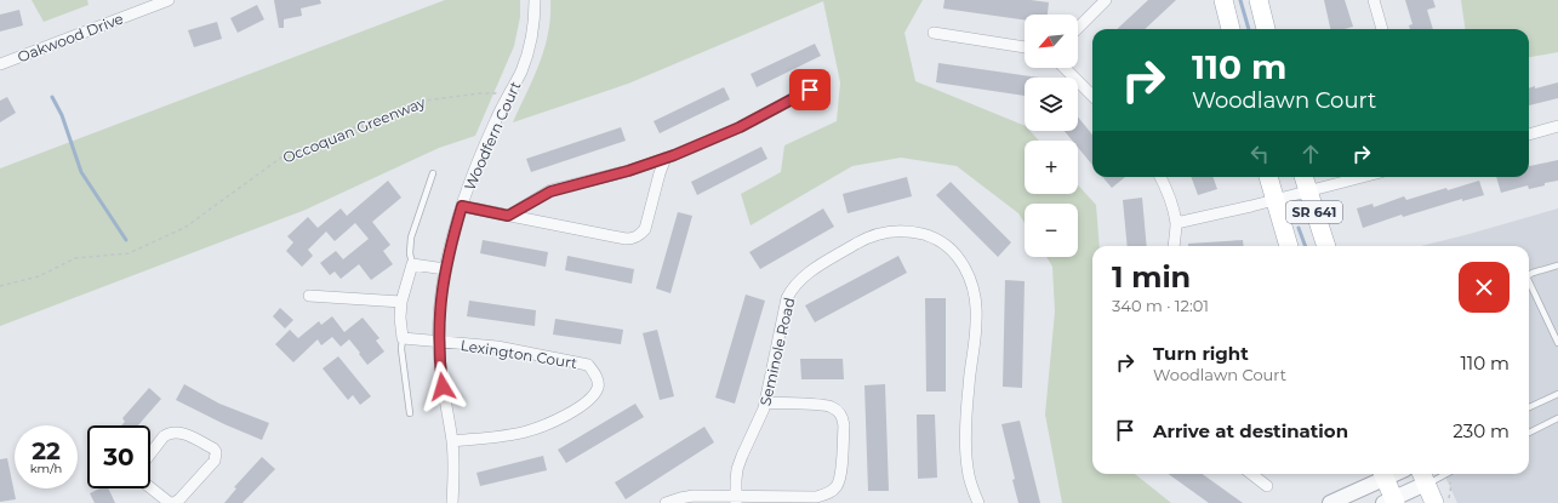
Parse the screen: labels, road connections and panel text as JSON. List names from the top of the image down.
{
  "streets": {
    "main road": ["SR 641"],
    "street": [
      "Oakwood Drive",
      "Woodfern Court",
      "Seminole Road",
      "Lexington Court"
    ],
    "path": ["Occoquan Greenway"]
  },
  "crossings": [
    ["Occoquan Greenway", "Woodfern Court"],
    ["Woodfern Court", "Lexington Court"]
  ],
  "north": "bottom left",
  "page": {
    "map_buttons": ["+", "−"],
    "turn": ["110 m", "Woodlawn Court"],
    "heading": ["1 min", "340 m · 12:01"],
    "list": [
      {
        "name": "Turn right",
        "note": "Woodlawn Court",
        "value": "110 m"
      },
      {
        "name": "Arrive at destination",
        "value": "230 m"
      }
    ],
    "speed": "22 km/h",
    "limit": "30"
  }
}
